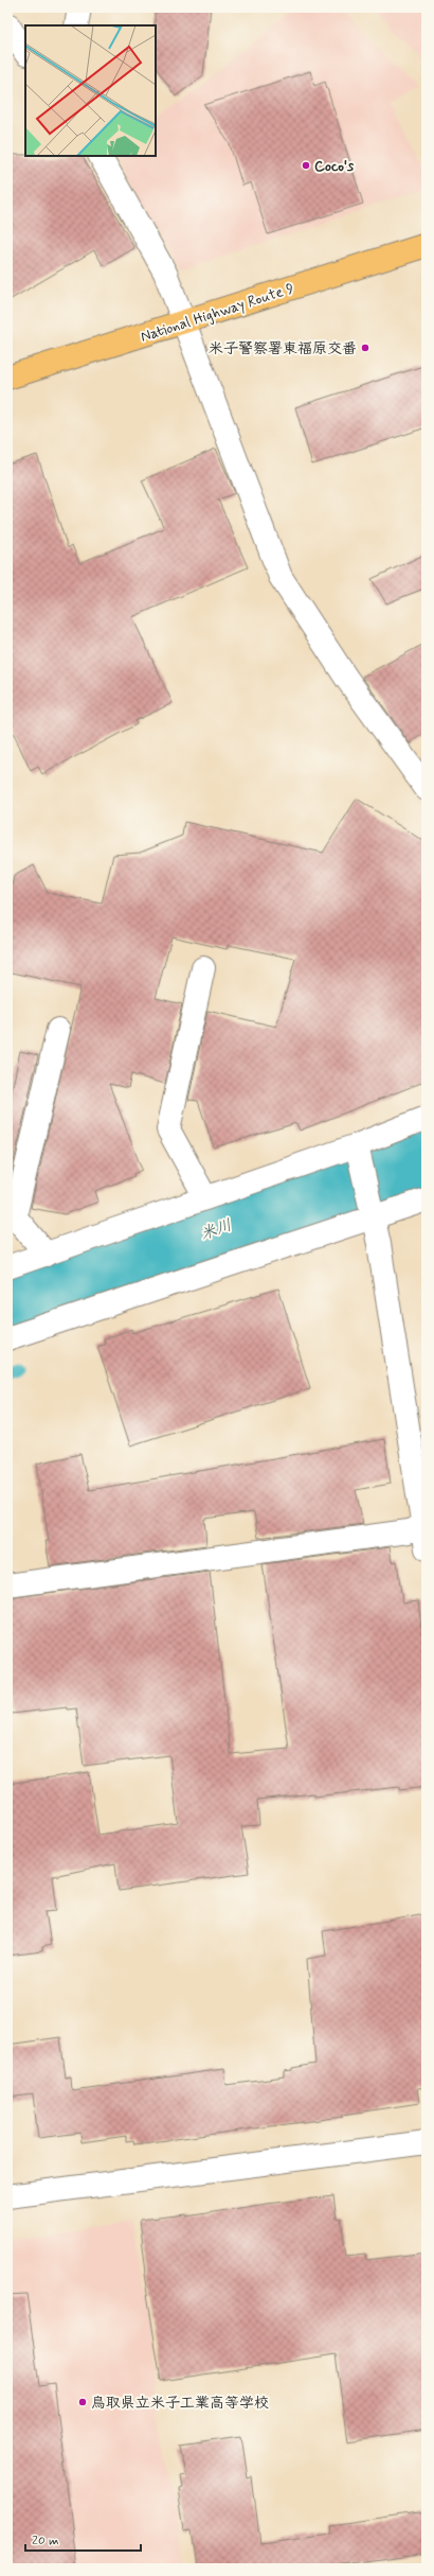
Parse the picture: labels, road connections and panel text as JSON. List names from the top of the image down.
{
  "streets": {
    "highway": ["National Highway Route 9"]
  },
  "water": ["米川"],
  "places": ["Coco's", "米子警察署東福原交番", "鳥取県立米子工業高等学校"],
  "scale_bar": "20 m"
}
